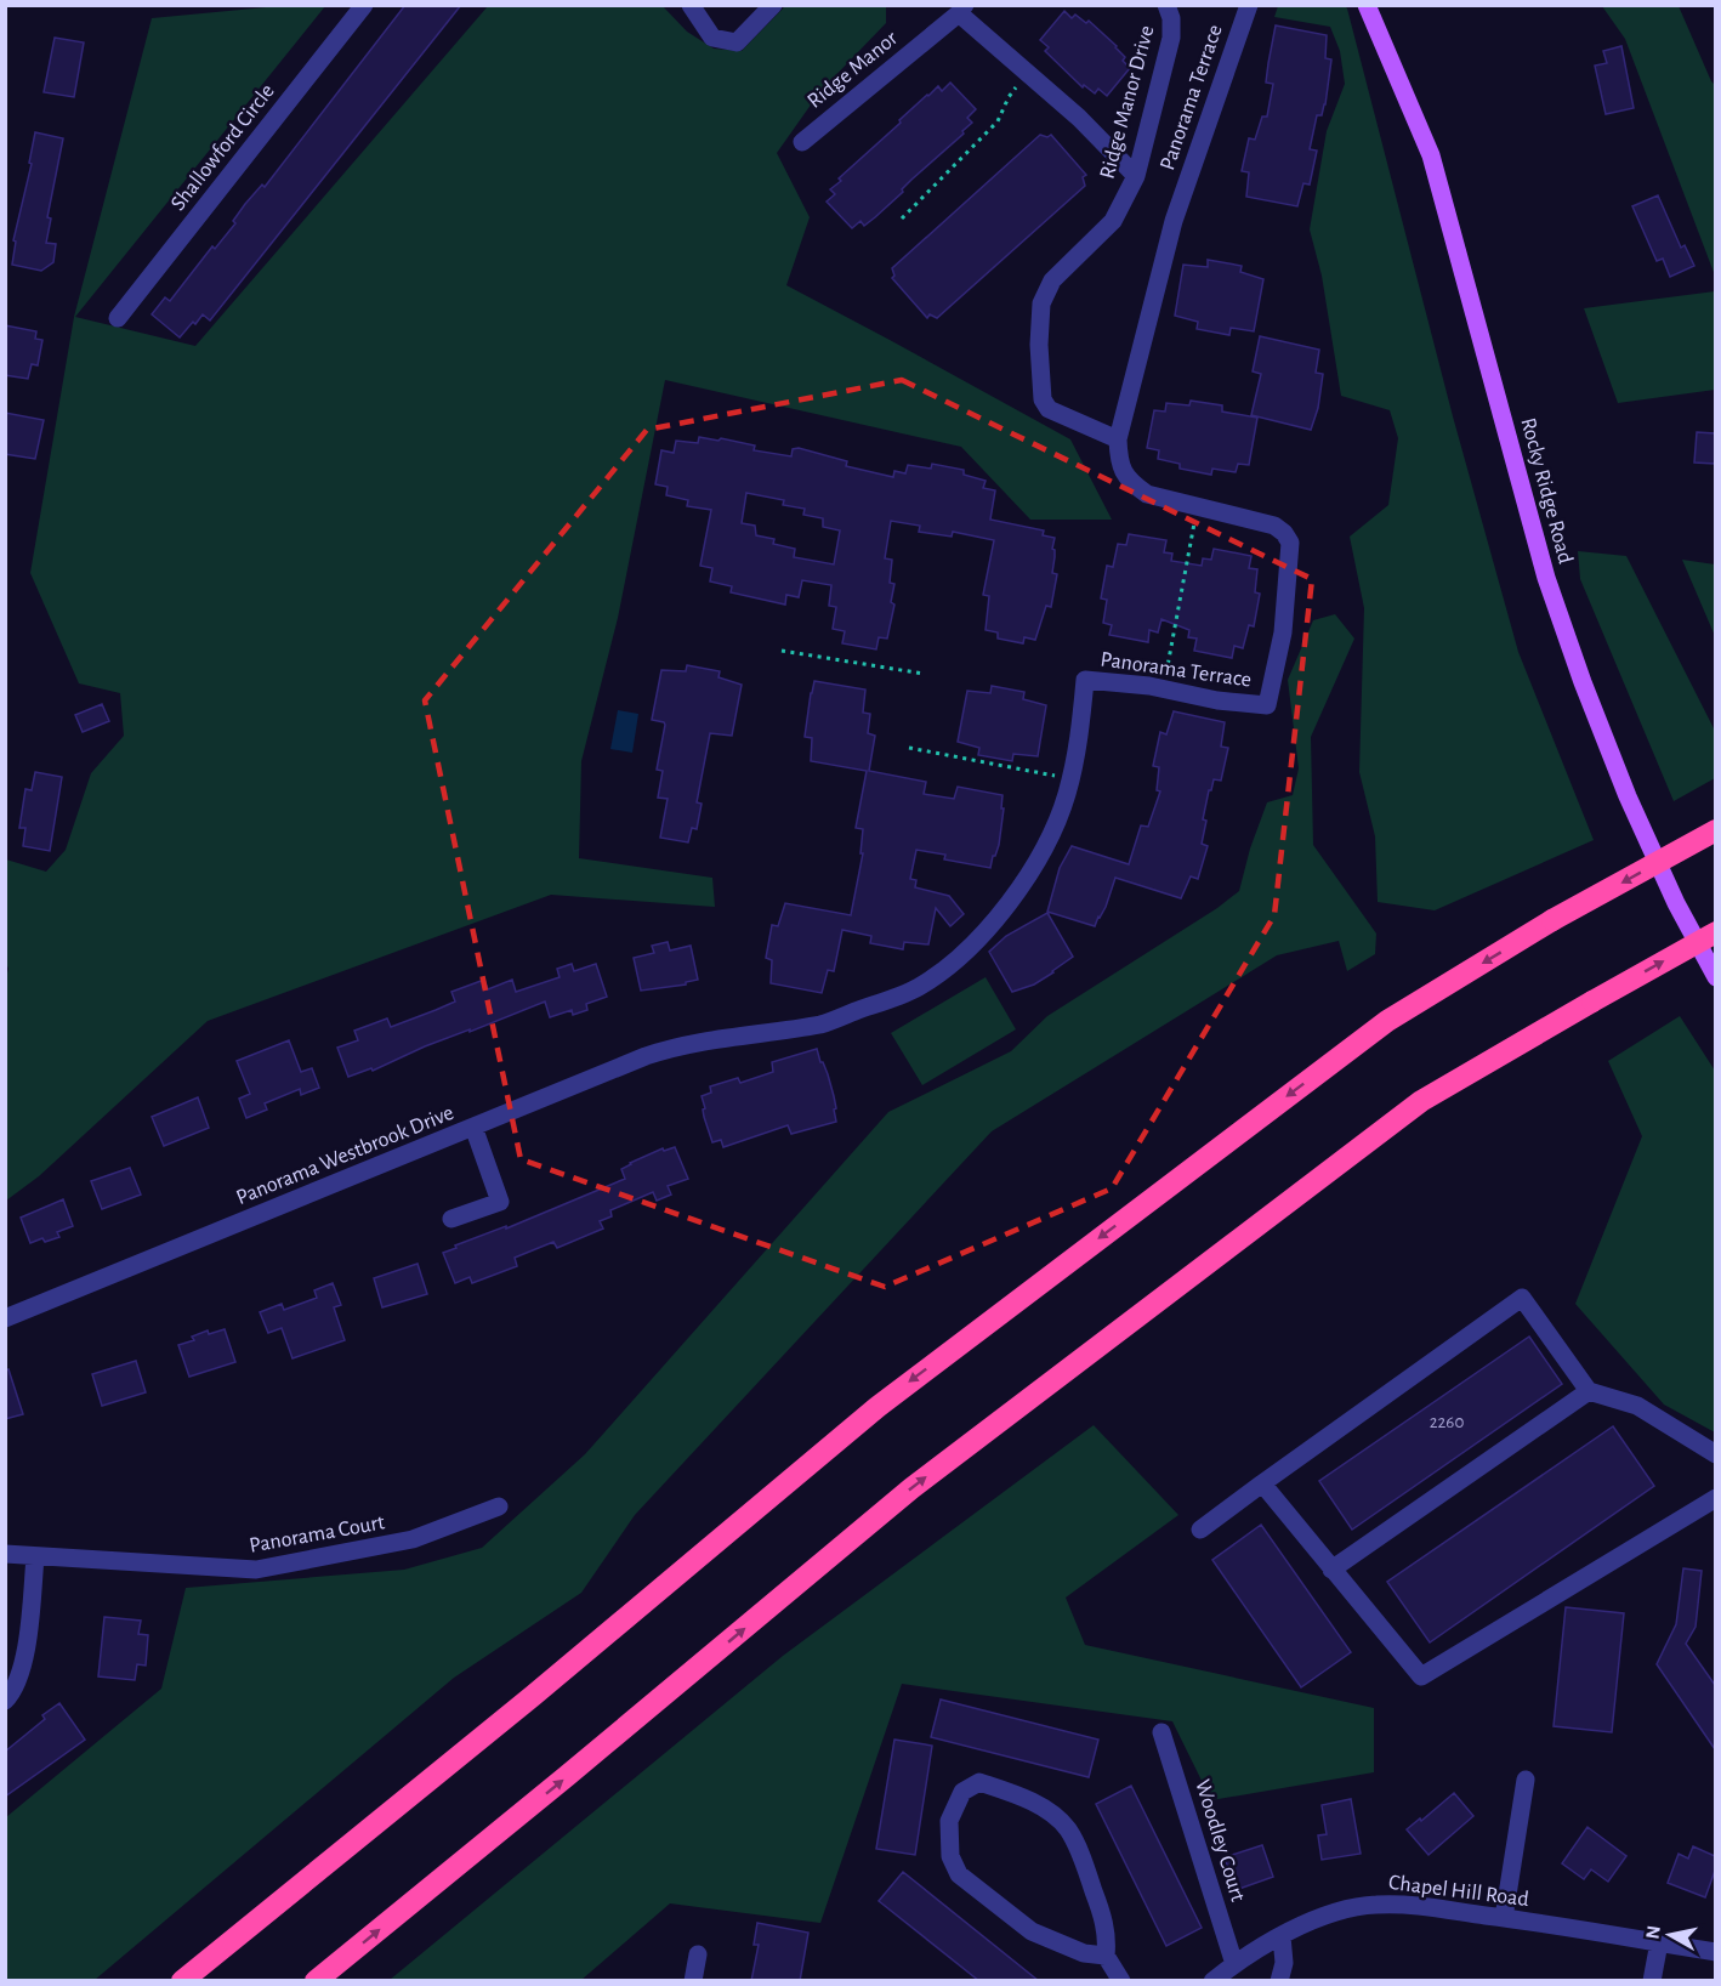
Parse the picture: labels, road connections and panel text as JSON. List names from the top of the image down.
{
  "streets": {
    "main road": ["Rocky Ridge Road"],
    "street": [
      "Ridge Manor",
      "Panorama Terrace",
      "Ridge Manor Drive",
      "Shallowford Circle",
      "Panorama Westbrook Drive",
      "Panorama Court",
      "Woodley Court",
      "Chapel Hill Road"
    ]
  },
  "crossings": [
    ["Panorama Terrace", "Ridge Manor Drive"],
    ["Panorama Terrace", "Panorama Westbrook Drive"],
    ["Woodley Court", "Chapel Hill Road"]
  ],
  "house_numbers": ["2260"],
  "north": "left"
}
